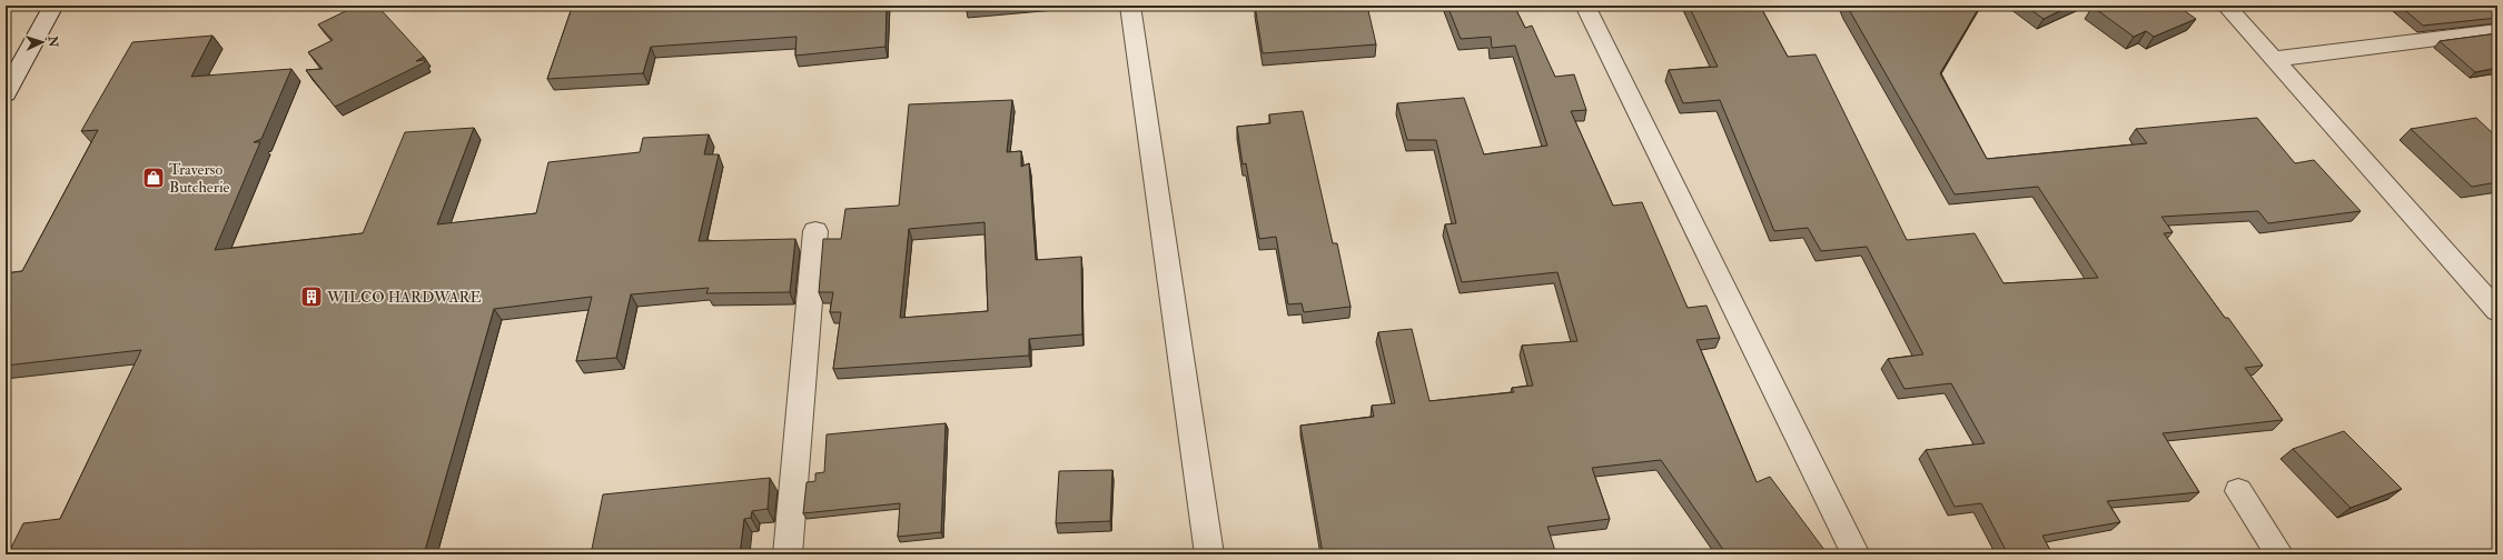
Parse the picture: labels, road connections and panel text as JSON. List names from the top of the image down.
{
  "places": {
    "shop": ["Traverso Butcherie"],
    "building": ["WILCO HARDWARE"]
  },
  "north": "right"
}
